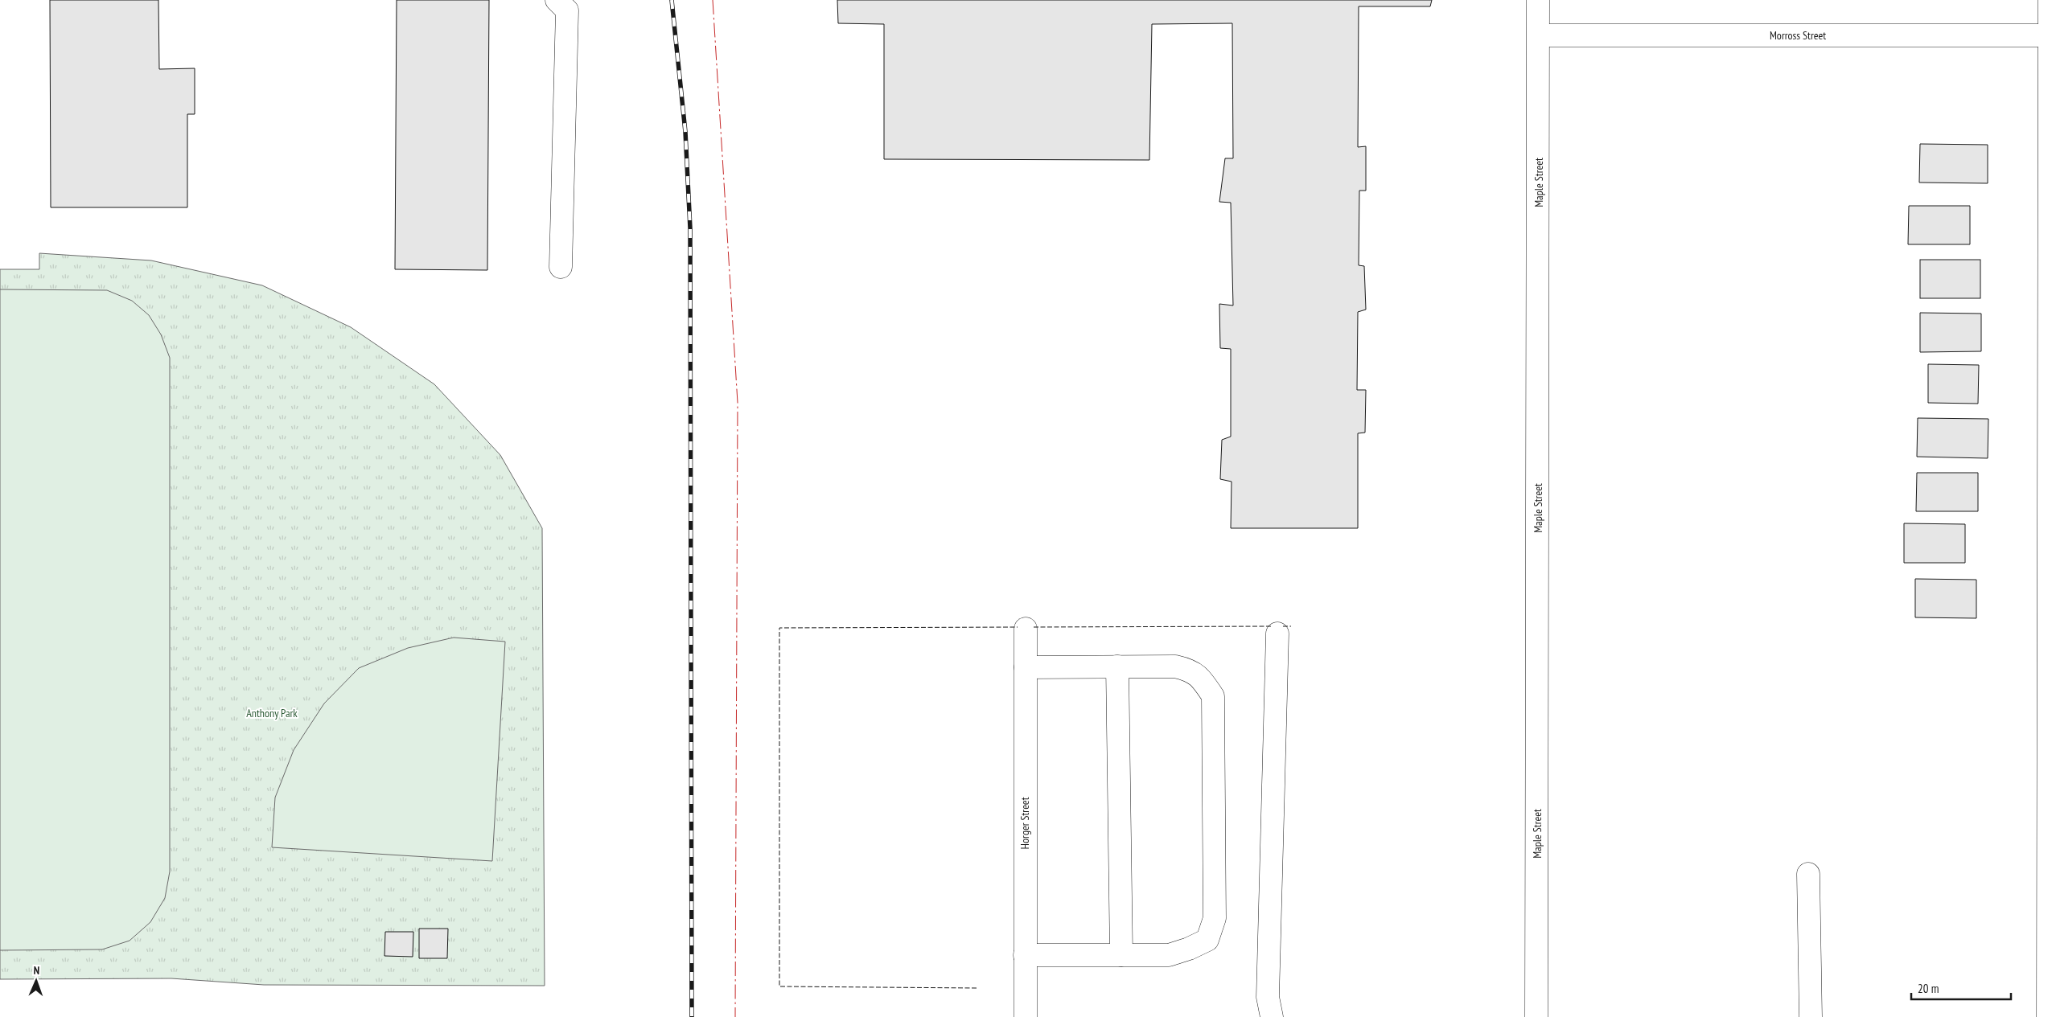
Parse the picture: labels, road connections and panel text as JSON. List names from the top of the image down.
{
  "streets": {
    "street": ["Morross Street", "Maple Street", "Horger Street"]
  },
  "crossings": [
    ["Morross Street", "Maple Street"]
  ],
  "parks": ["Anthony Park"],
  "scale_bar": "20 m",
  "north": "top"
}
